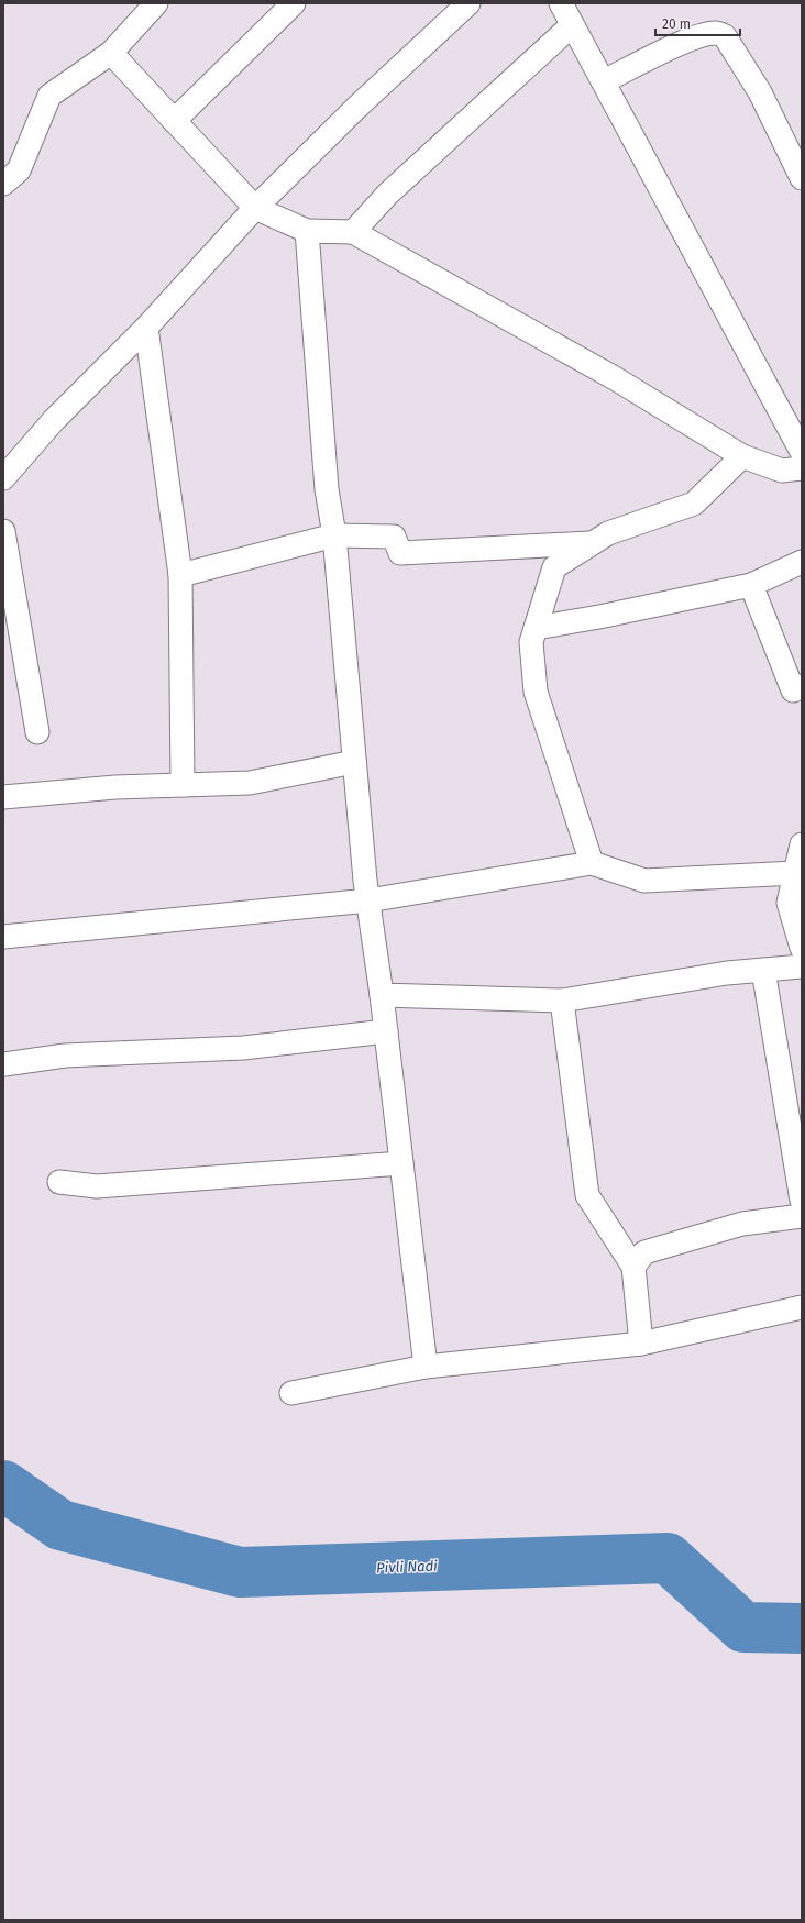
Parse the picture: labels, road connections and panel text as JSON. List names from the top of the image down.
{
  "water": ["Pivli Nadi"],
  "scale_bar": "20 m"
}
